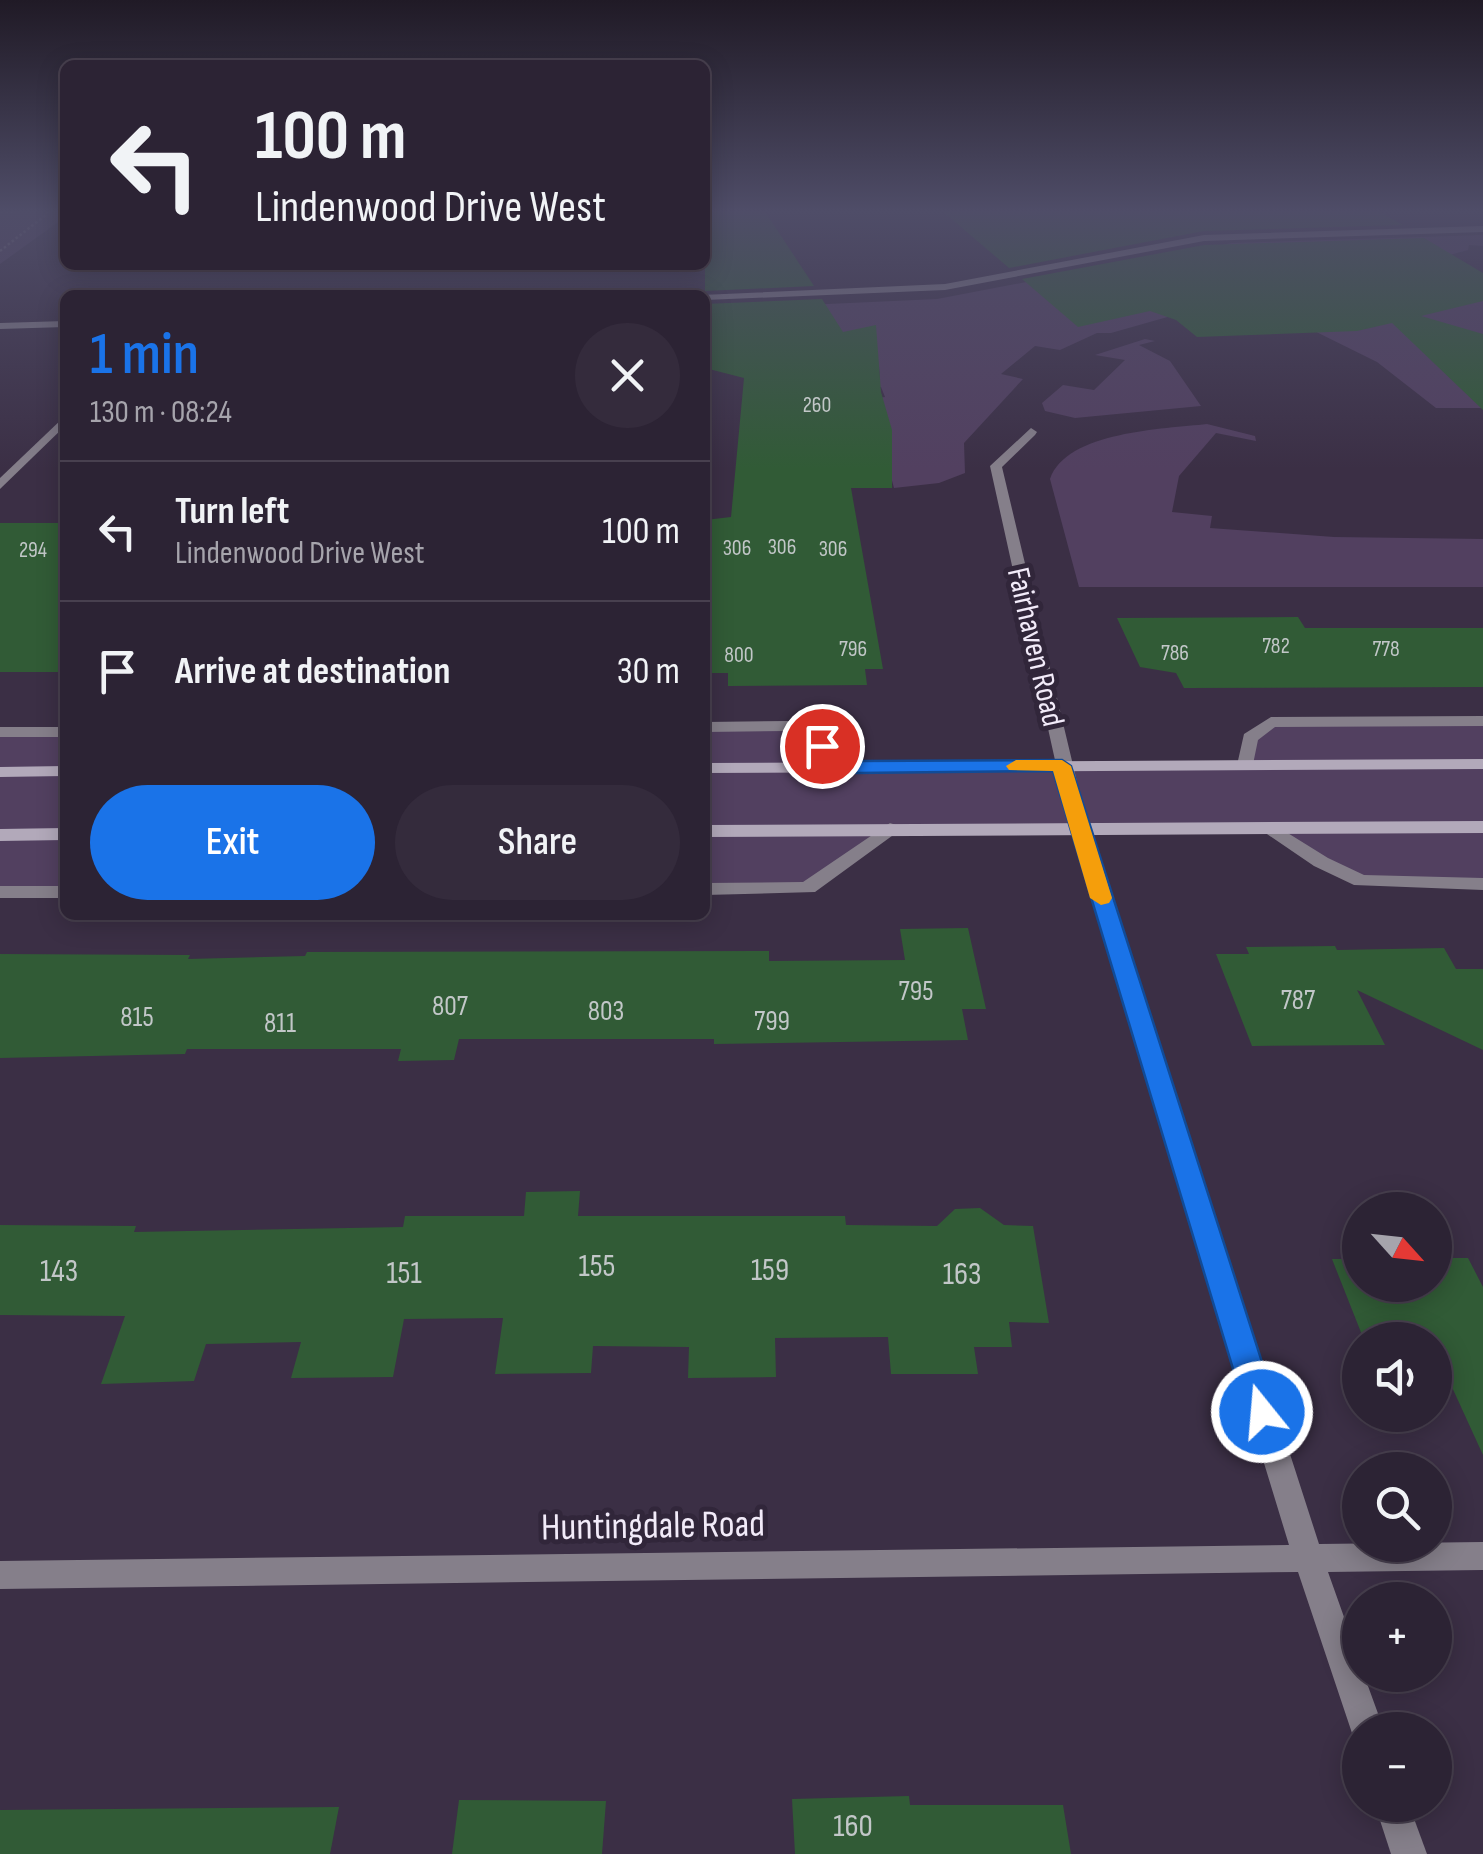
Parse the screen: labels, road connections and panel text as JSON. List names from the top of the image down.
{
  "streets": {
    "street": ["Fairhaven Road", "Huntingdale Road"]
  },
  "crossings": [
    ["Fairhaven Road", "Huntingdale Road"]
  ],
  "house_numbers": [
    "260",
    "306",
    "306",
    "306",
    "294",
    "782",
    "796",
    "778",
    "786",
    "800",
    "795",
    "787",
    "807",
    "803",
    "815",
    "799",
    "811",
    "155",
    "159",
    "143",
    "151",
    "163",
    "160"
  ],
  "north": "bottom right",
  "page": {
    "turn": ["100 m", "Lindenwood Drive West"],
    "heading": ["1 min", "130 m · 08:24"],
    "list": [
      {
        "name": "Turn left",
        "note": "Lindenwood Drive West",
        "value": "100 m"
      },
      {
        "name": "Arrive at destination",
        "value": "30 m"
      }
    ],
    "buttons": ["Exit", "Share"],
    "map_buttons": ["+", "−"]
  }
}
